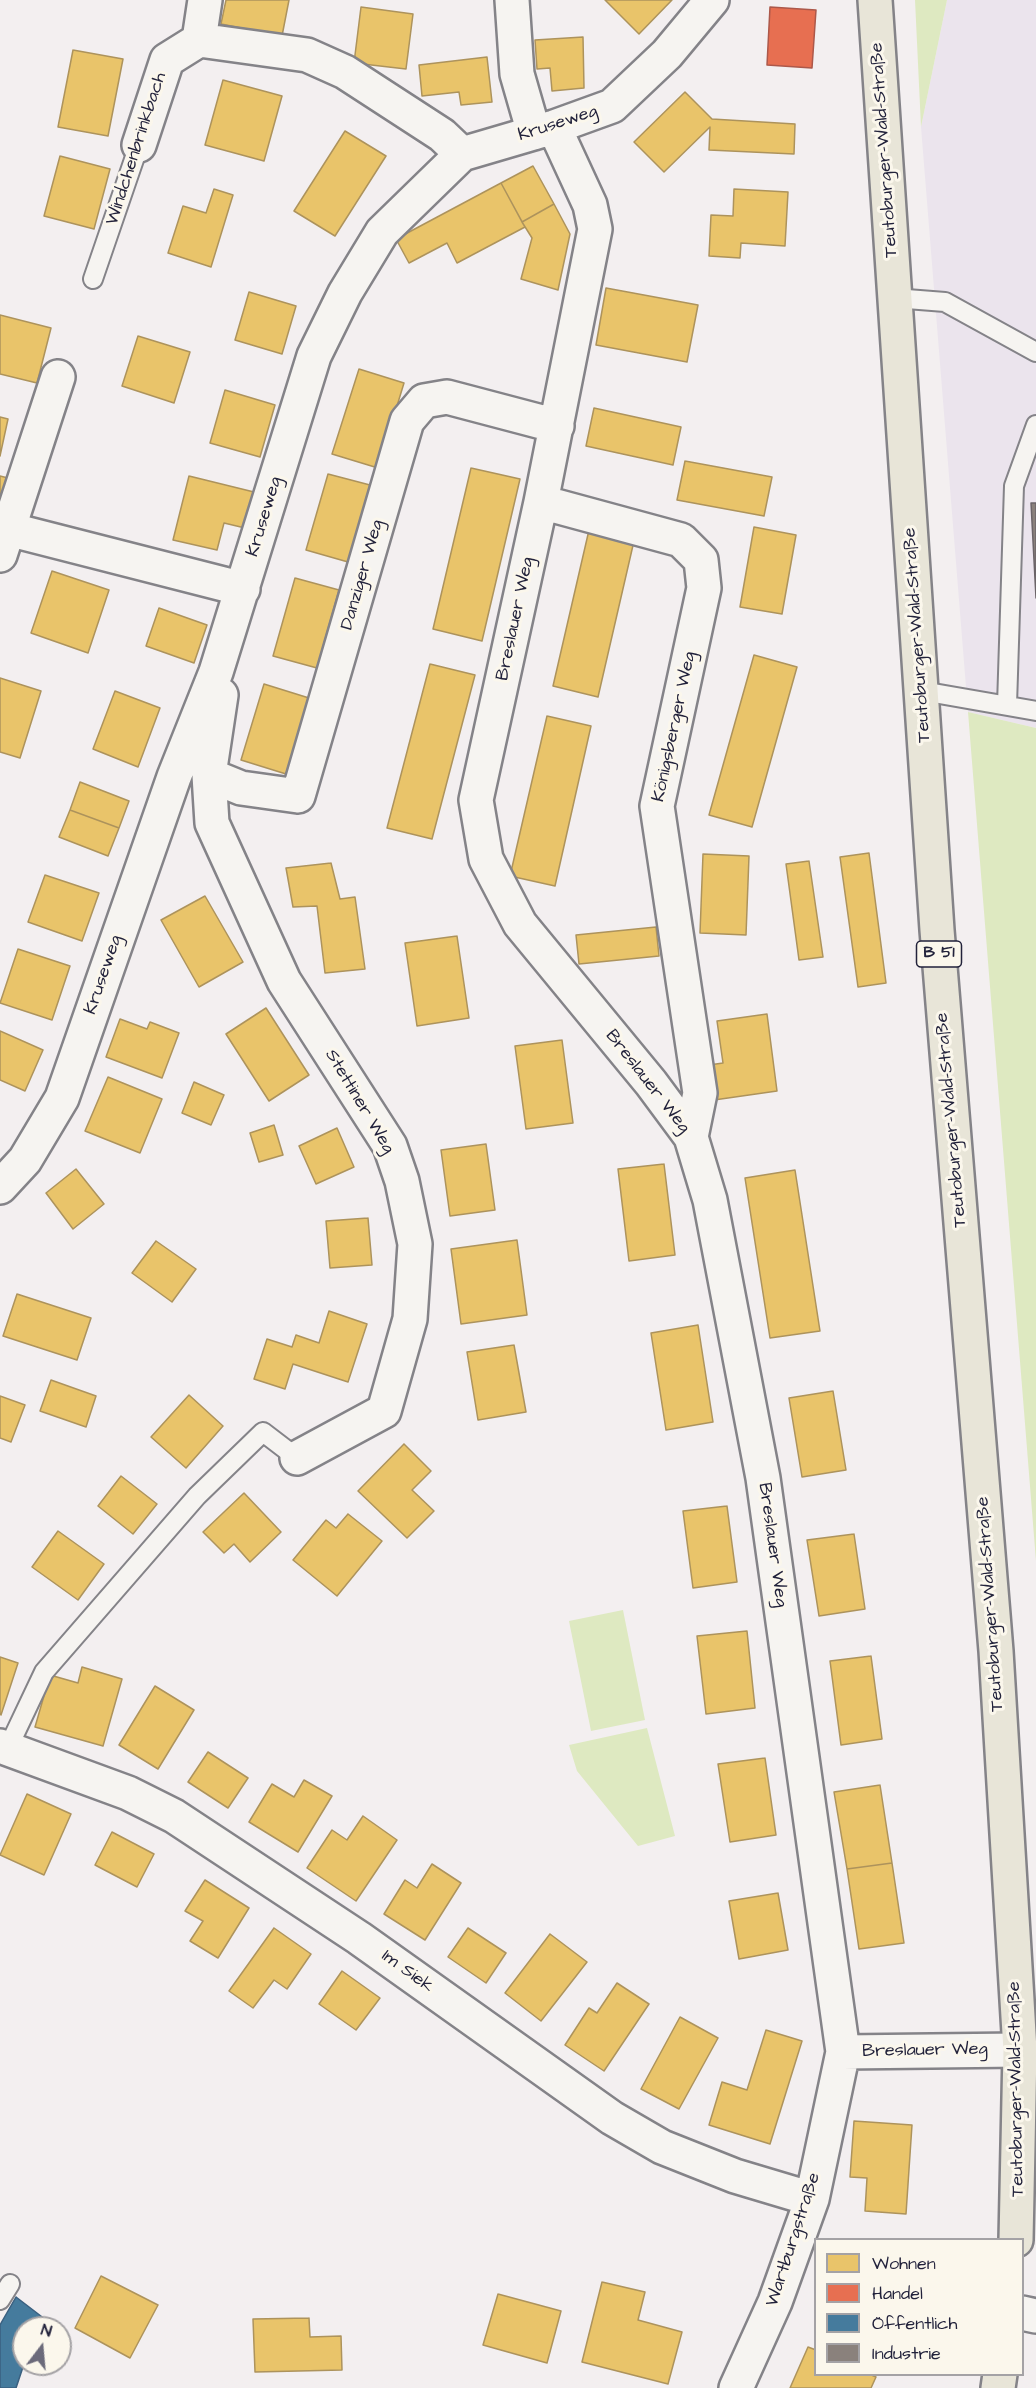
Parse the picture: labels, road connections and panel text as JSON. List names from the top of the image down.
{
  "streets": {
    "main road": ["Teutoburger-Wald-Straße", "B 51"],
    "street": [
      "Kruseweg",
      "Windchenbrinkbach",
      "Danziger Weg",
      "Breslauer Weg",
      "Königsberger Weg",
      "Stettiner Weg",
      "Im Siek",
      "Wartburgstraße"
    ]
  },
  "crossings": [
    ["Kruseweg", "Breslauer Weg"],
    ["Teutoburger-Wald-Straße", "Breslauer Weg"],
    ["Danziger Weg", "Breslauer Weg"],
    ["Danziger Weg", "Stettiner Weg"],
    ["Breslauer Weg", "Königsberger Weg"],
    ["Breslauer Weg", "Wartburgstraße"],
    ["Im Siek", "Wartburgstraße"]
  ],
  "legend": [
    "Wohnen",
    "Handel",
    "Öffentlich",
    "Industrie"
  ],
  "north": "top"
}
